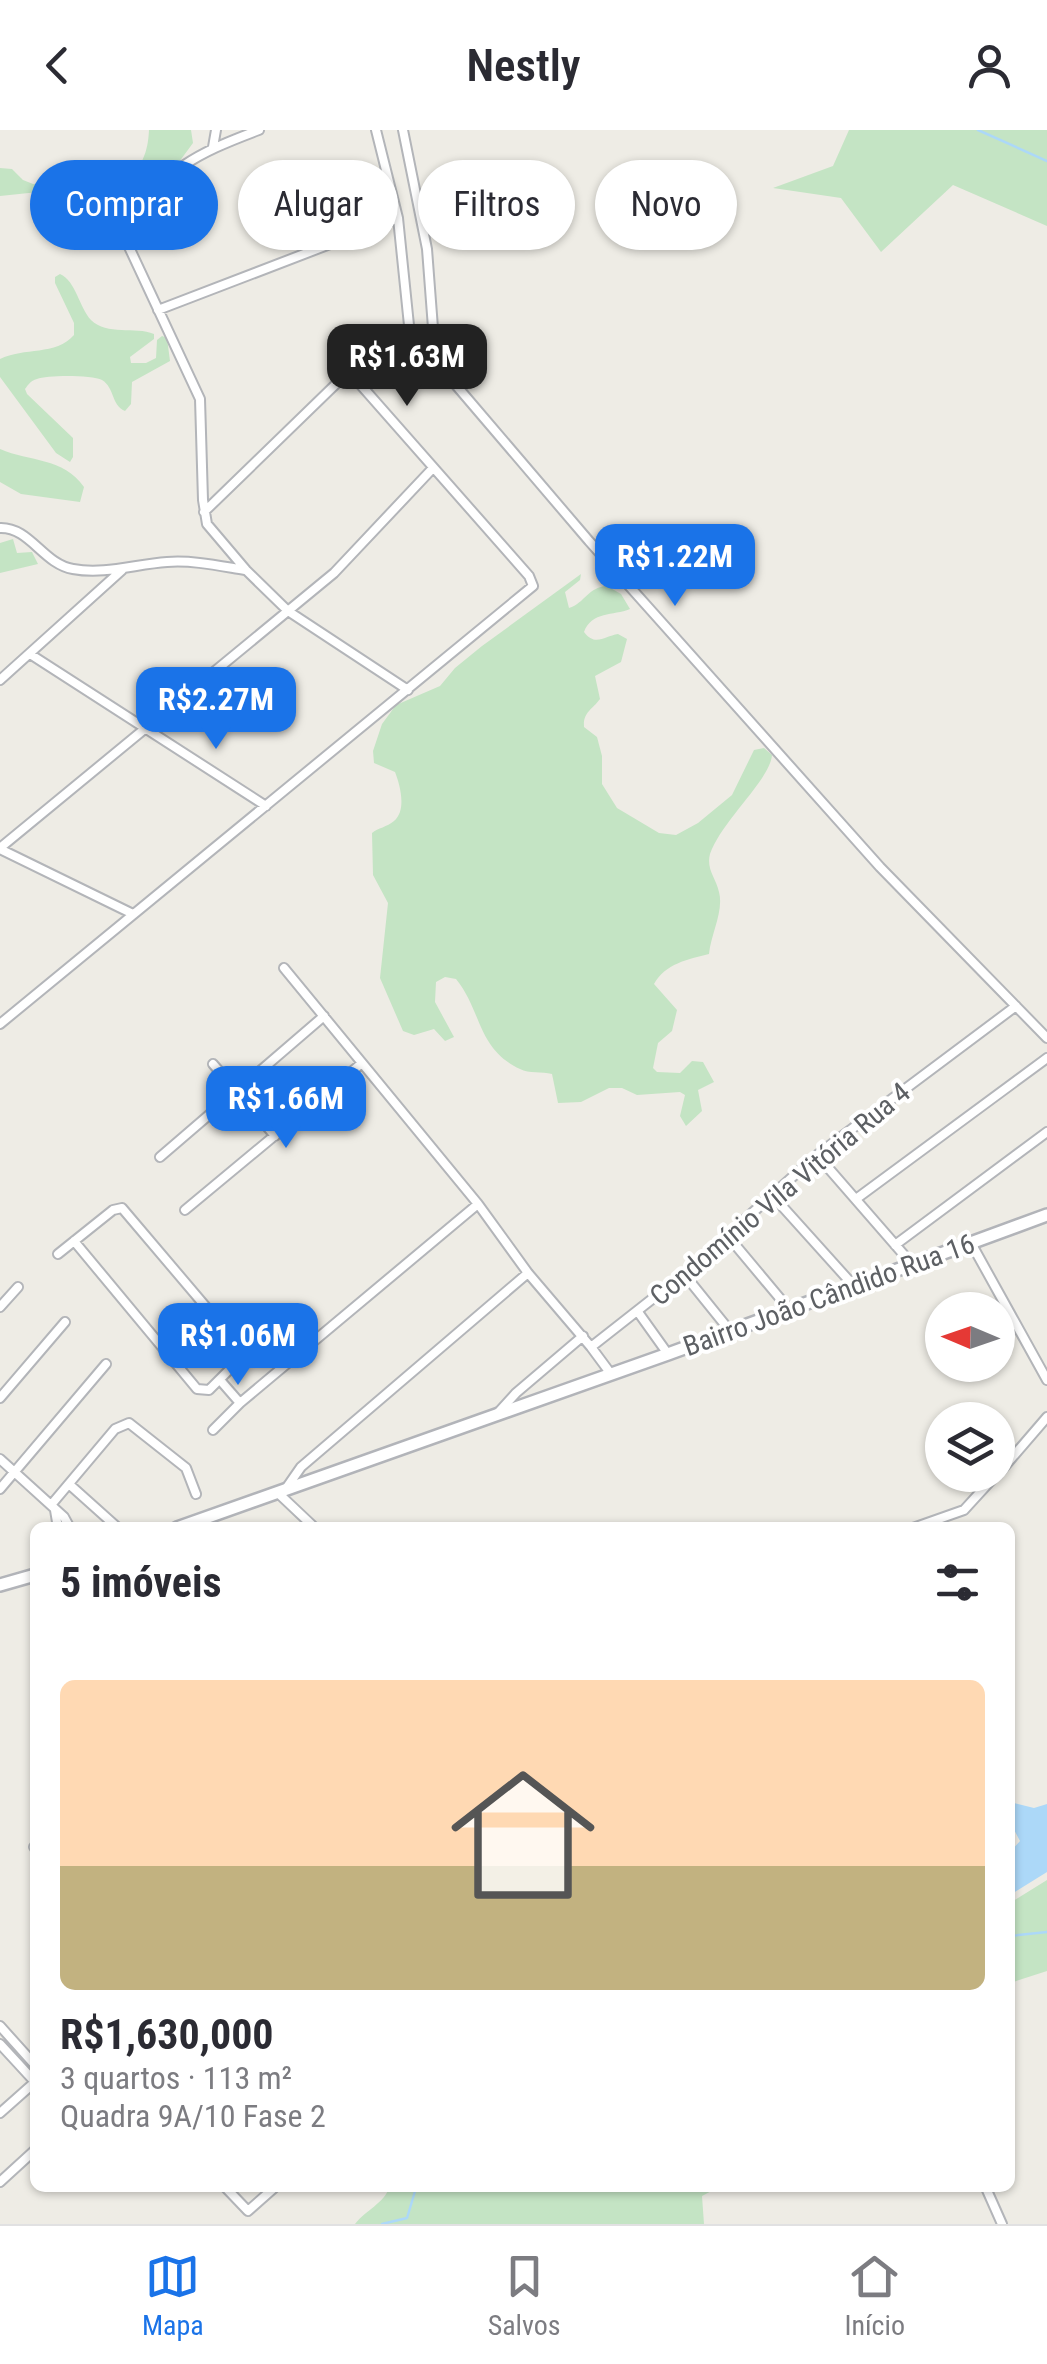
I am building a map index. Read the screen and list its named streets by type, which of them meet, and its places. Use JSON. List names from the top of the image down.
{
  "streets": {
    "street": ["Condomínio Vila Vitória Rua 4", "Bairro João Cândido Rua 16"]
  },
  "north": "left",
  "page": {
    "header": "Nestly",
    "chip": [
      "Comprar",
      "Alugar",
      "Filtros",
      "Novo"
    ],
    "price": [
      "R$1.63M",
      "R$1.22M",
      "R$2.27M",
      "R$1.66M",
      "R$1.06M"
    ],
    "heading": "5 imóveis",
    "list": [
      {
        "name": "R$1,630,000",
        "note": "3 quartos · 113 m² · Quadra 9A/10 Fase 2"
      }
    ],
    "tabs": ["Mapa", "Salvos", "Início"]
  }
}
